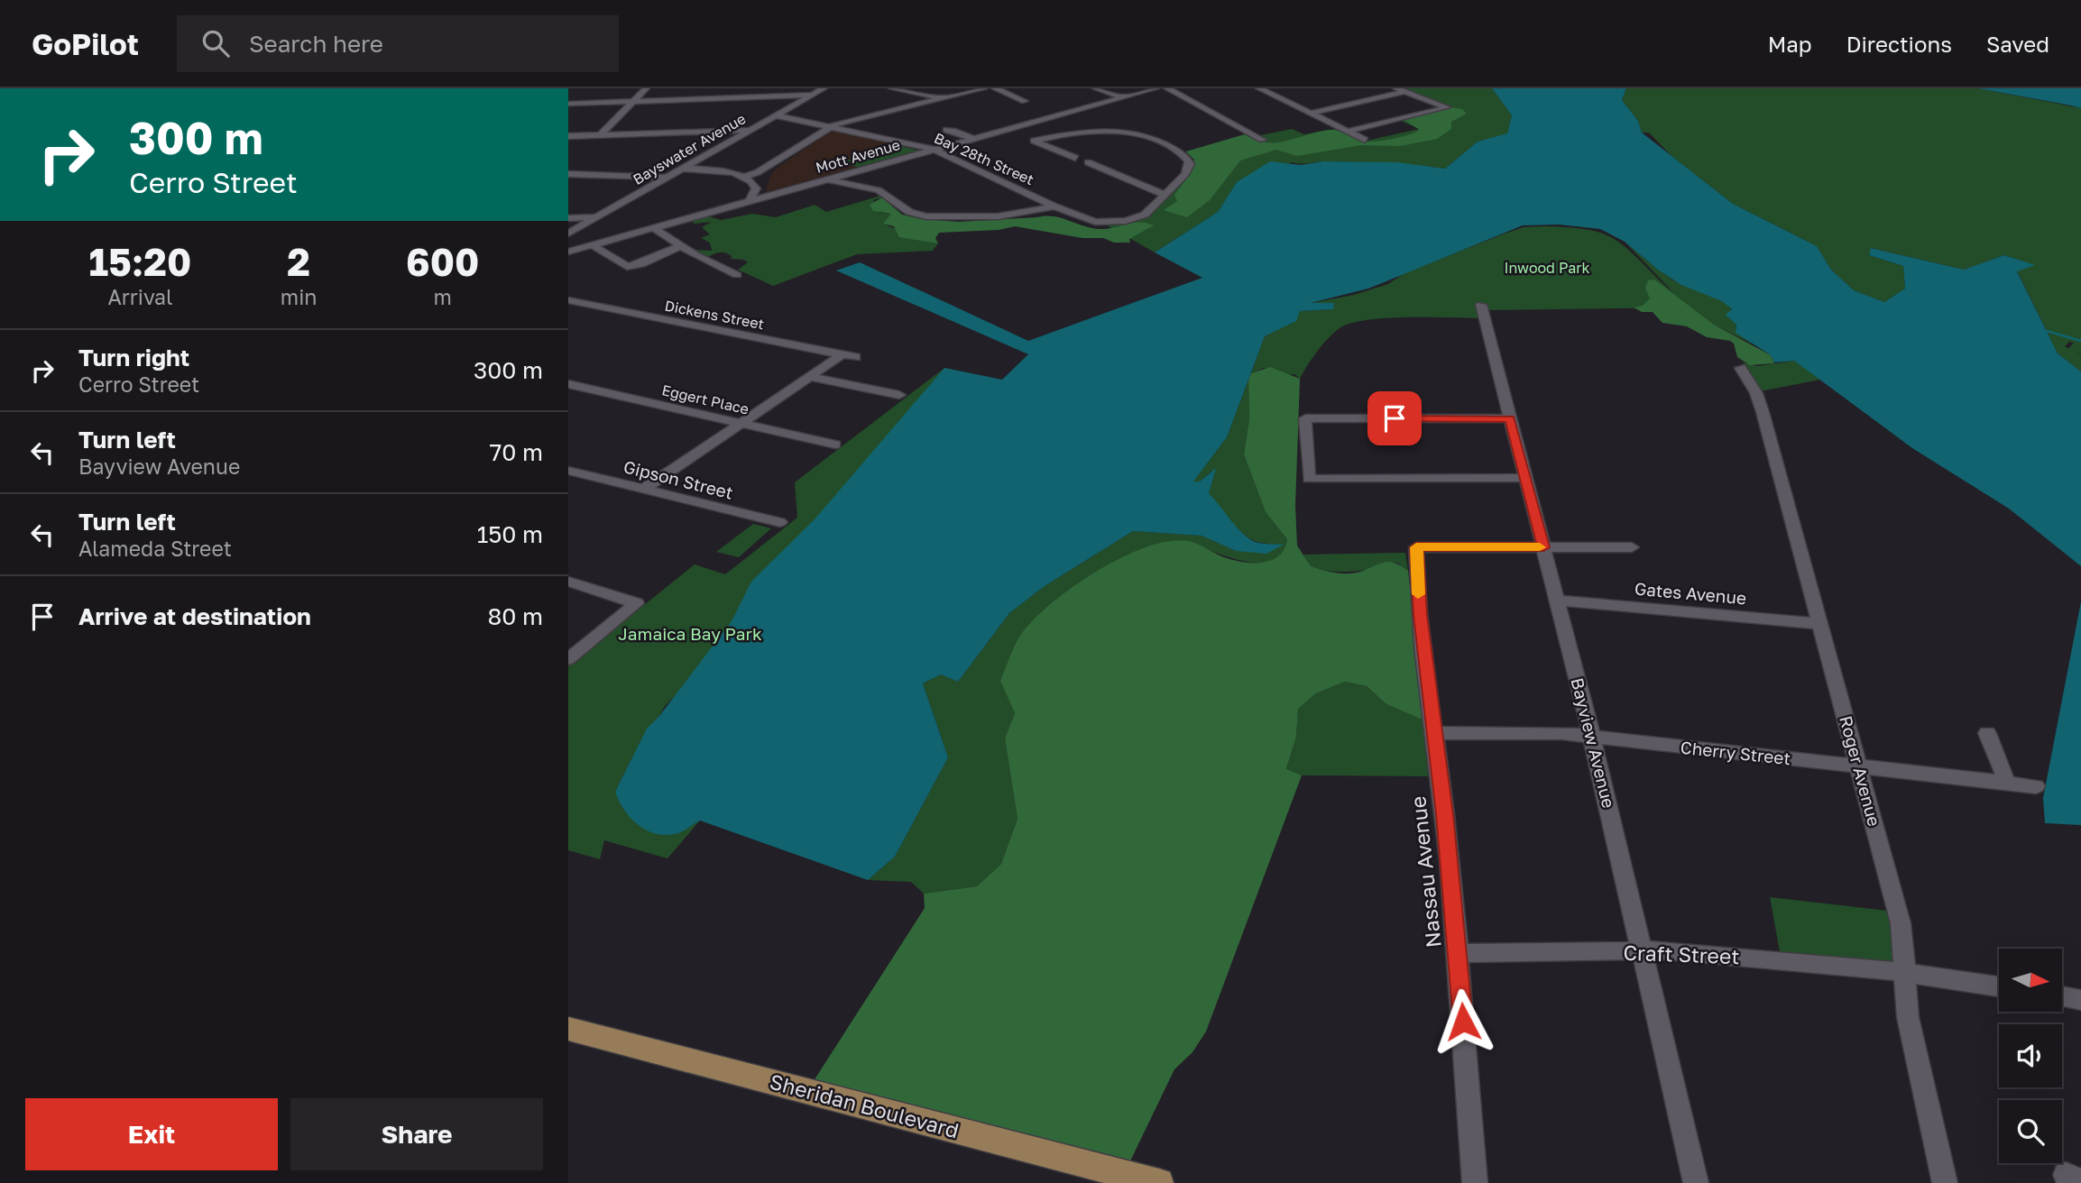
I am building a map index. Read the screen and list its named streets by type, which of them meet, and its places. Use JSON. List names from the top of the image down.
{
  "streets": {
    "main road": ["Sheridan Boulevard"],
    "street": [
      "Bayswater Avenue",
      "Mott Avenue",
      "Bay 28th Street",
      "Dickens Street",
      "Eggert Place",
      "Gipson Street",
      "Gates Avenue",
      "Bayview Avenue",
      "Cherry Street",
      "Roger Avenue",
      "Nassau Avenue",
      "Craft Street"
    ]
  },
  "crossings": [
    ["Bayswater Avenue", "Bay 28th Street"],
    ["Mott Avenue", "Bay 28th Street"],
    ["Gates Avenue", "Bayview Avenue"],
    ["Gates Avenue", "Roger Avenue"],
    ["Bayview Avenue", "Cherry Street"],
    ["Bayview Avenue", "Nassau Avenue"],
    ["Bayview Avenue", "Craft Street"],
    ["Cherry Street", "Roger Avenue"],
    ["Cherry Street", "Nassau Avenue"],
    ["Roger Avenue", "Craft Street"],
    ["Nassau Avenue", "Craft Street"]
  ],
  "parks": ["Inwood Park", "Jamaica Bay Park"],
  "north": "right",
  "page": {
    "header": "GoPilot",
    "search": "Search here",
    "nav": ["Map", "Directions", "Saved"],
    "turn": ["300 m", "Cerro Street"],
    "eta": [
      "15:20",
      "Arrival",
      "2",
      "min",
      "600",
      "m"
    ],
    "list": [
      {
        "name": "Turn right",
        "note": "Cerro Street",
        "value": "300 m"
      },
      {
        "name": "Turn left",
        "note": "Bayview Avenue",
        "value": "70 m"
      },
      {
        "name": "Turn left",
        "note": "Alameda Street",
        "value": "150 m"
      },
      {
        "name": "Arrive at destination",
        "value": "80 m"
      }
    ],
    "buttons": ["Exit", "Share"]
  }
}
